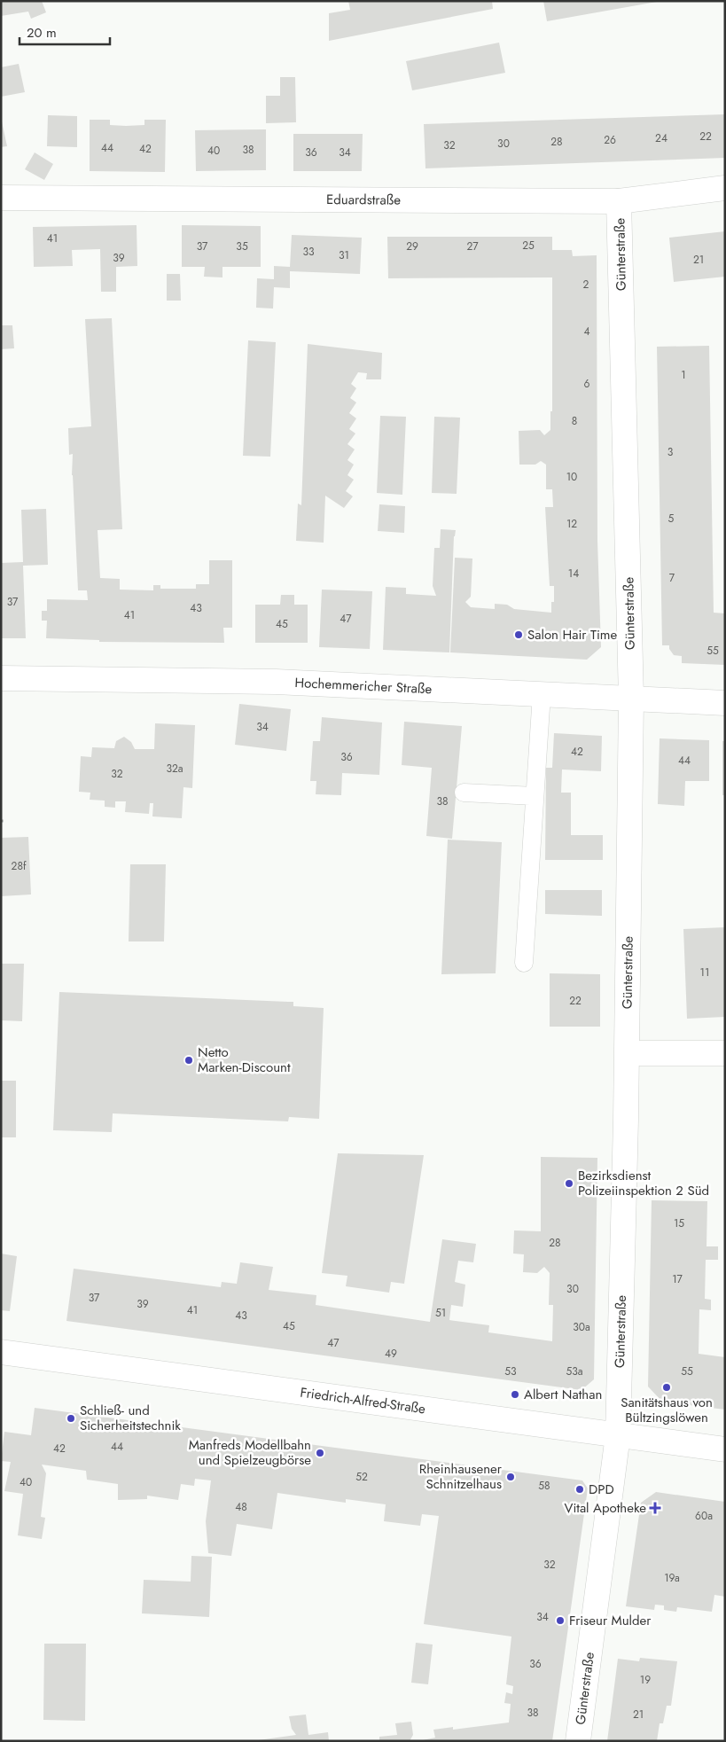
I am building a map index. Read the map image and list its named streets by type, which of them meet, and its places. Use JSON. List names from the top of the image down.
{
  "streets": {
    "street": [
      "Eduardstraße",
      "Günterstraße",
      "Hochemmericher Straße",
      "Friedrich-Alfred-Straße"
    ]
  },
  "crossings": [
    ["Eduardstraße", "Günterstraße"],
    ["Günterstraße", "Hochemmericher Straße"],
    ["Günterstraße", "Friedrich-Alfred-Straße"]
  ],
  "places": {
    "other": [
      "Salon Hair Time",
      "Netto Marken-Discount",
      "Bezirksdienst Polizeiinspektion 2 Süd",
      "Sanitätshaus von Bültzingslöwen",
      "Albert Nathan",
      "Schließ- und Sicherheitstechnik",
      "Manfreds Modellbahn und Spielzeugbörse",
      "Rheinhausener Schnitzelhaus",
      "DPD",
      "Friseur Mulder"
    ],
    "health": ["Vital Apotheke"]
  },
  "house_numbers": [
    "22",
    "24",
    "26",
    "28",
    "30",
    "32",
    "44",
    "42",
    "38",
    "40",
    "36",
    "34",
    "41",
    "25",
    "37",
    "35",
    "29",
    "27",
    "33",
    "31",
    "39",
    "21",
    "2",
    "4",
    "1",
    "6",
    "8",
    "3",
    "10",
    "5",
    "12",
    "14",
    "7",
    "37",
    "43",
    "41",
    "47",
    "45",
    "55",
    "34",
    "42",
    "36",
    "44",
    "32a",
    "32",
    "38",
    "28f",
    "11",
    "22",
    "15",
    "28",
    "17",
    "30",
    "37",
    "39",
    "41",
    "51",
    "43",
    "45",
    "30a",
    "47",
    "49",
    "53",
    "53a",
    "55",
    "44",
    "42",
    "52",
    "40",
    "58",
    "48",
    "60a",
    "32",
    "19a",
    "34",
    "36",
    "19",
    "38",
    "21"
  ],
  "scale_bar": "20 m"
}
